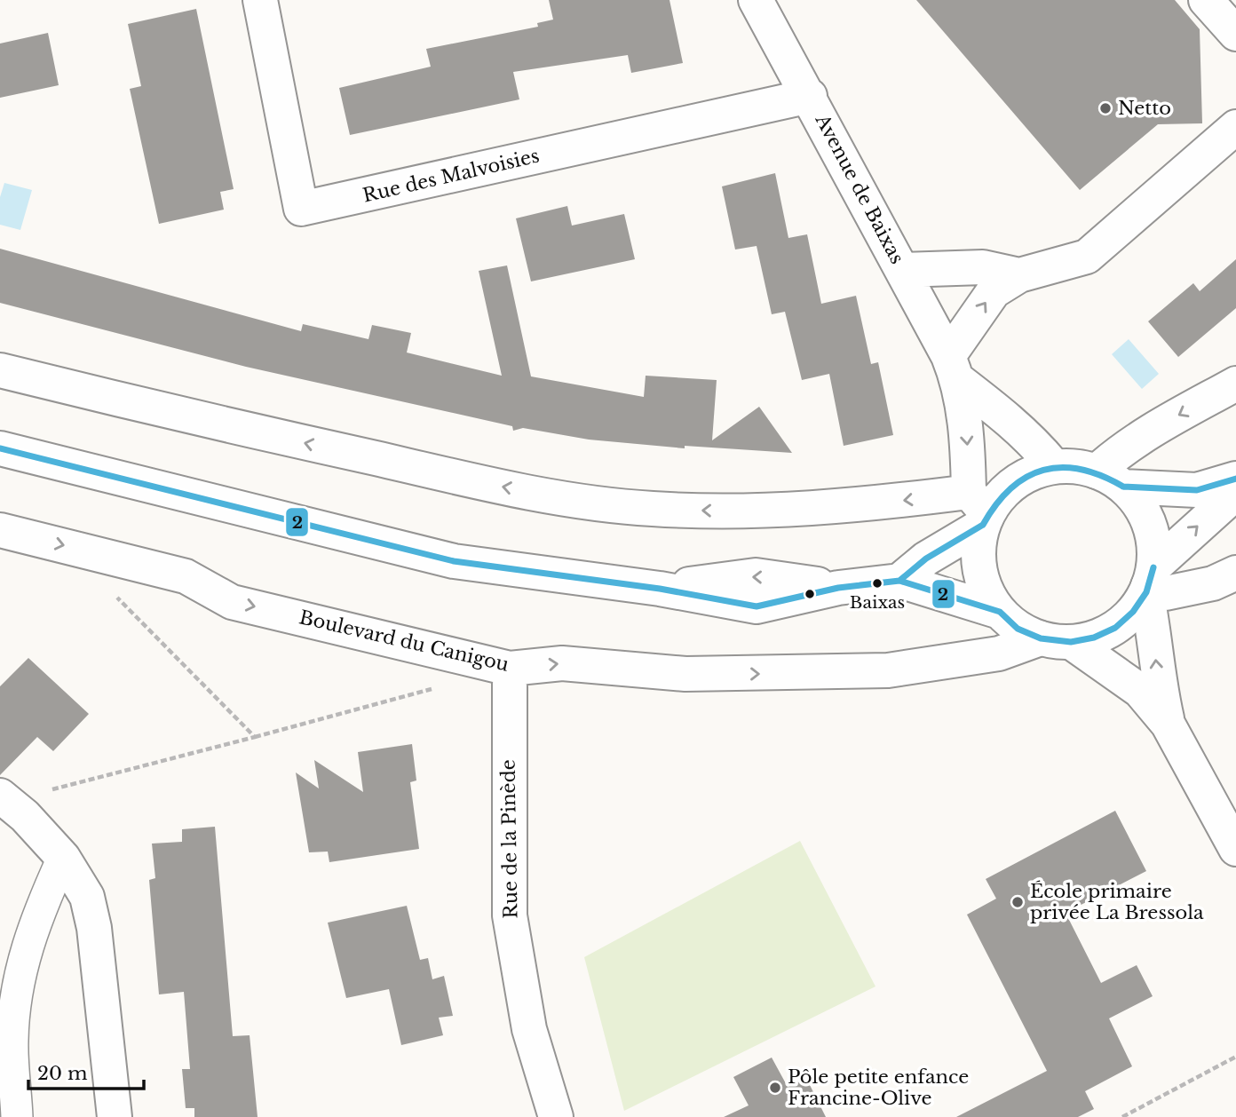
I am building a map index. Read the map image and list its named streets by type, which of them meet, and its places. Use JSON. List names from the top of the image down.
{
  "streets": {
    "street": [
      "Rue des Malvoisies",
      "Avenue de Baixas",
      "Boulevard du Canigou",
      "Rue de la Pinède"
    ]
  },
  "crossings": [
    ["Rue des Malvoisies", "Avenue de Baixas"],
    ["Avenue de Baixas", "Boulevard du Canigou"],
    ["Boulevard du Canigou", "Rue de la Pinède"]
  ],
  "places": [
    "Netto",
    "Baixas",
    "École primaire privée La Bressola",
    "Pôle petite enfance Francine-Olive"
  ],
  "lines": ["transit line 2"],
  "scale_bar": "20 m"
}
